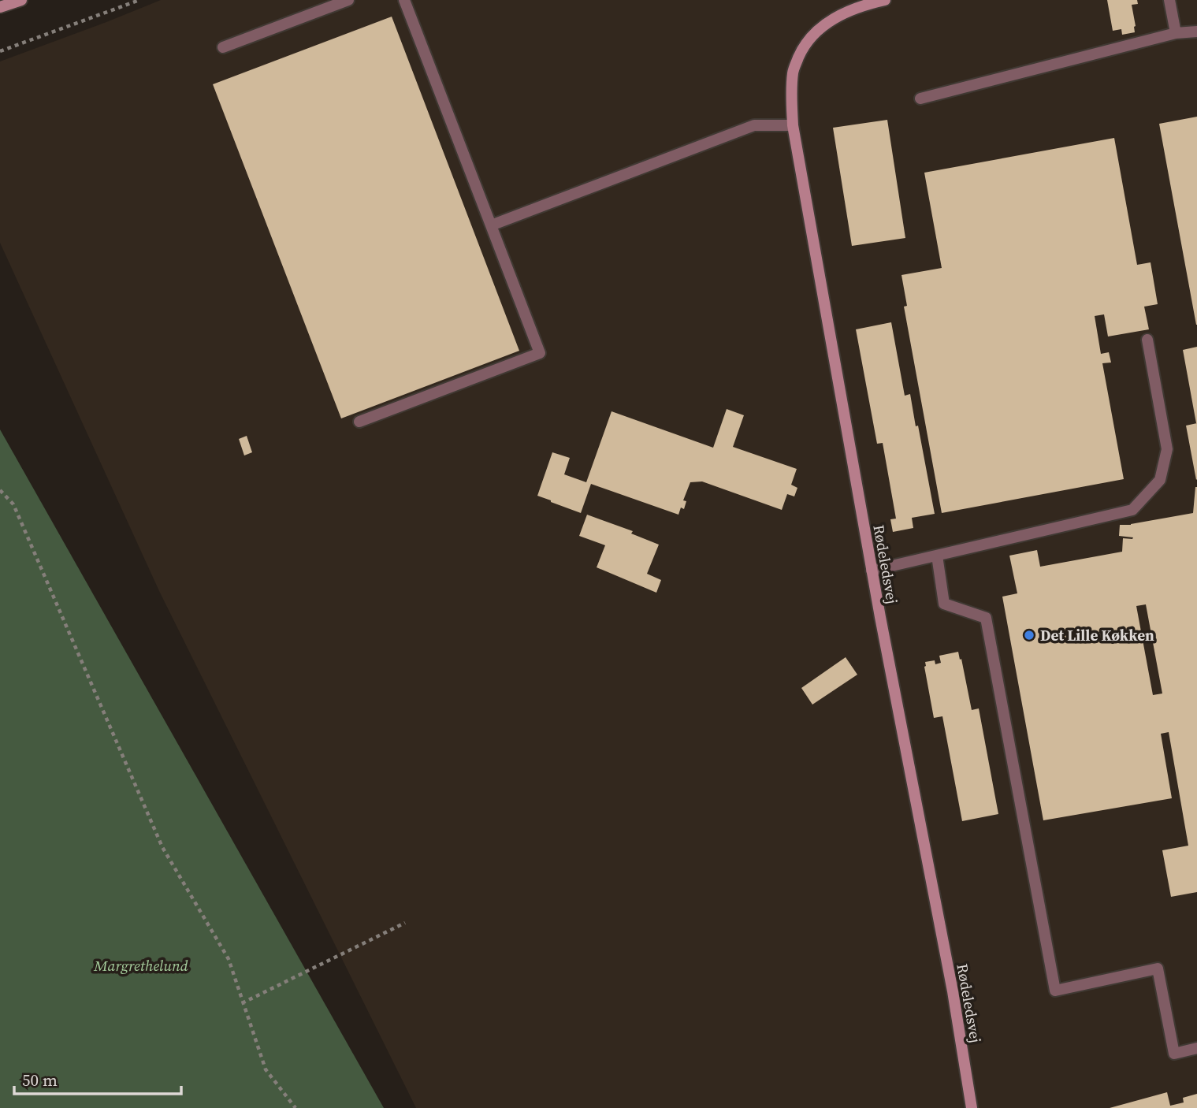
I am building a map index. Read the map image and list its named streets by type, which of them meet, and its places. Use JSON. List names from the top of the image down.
{
  "streets": {
    "street": ["Rødeledsvej"]
  },
  "parks": ["Margrethelund"],
  "places": ["Det Lille Køkken"],
  "scale_bar": "50 m"
}
